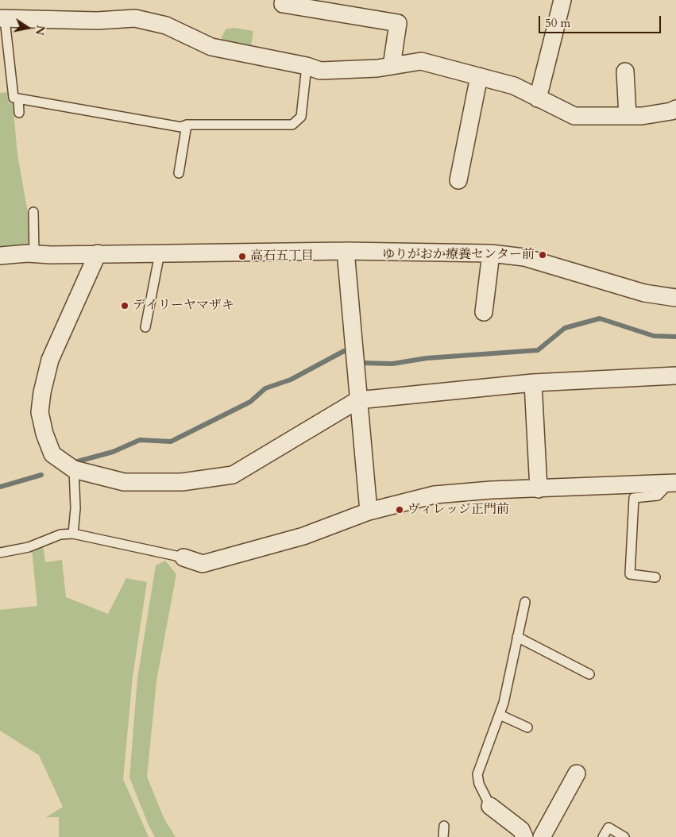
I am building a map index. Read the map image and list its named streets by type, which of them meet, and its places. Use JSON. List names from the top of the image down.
{
  "places": [
    "ゆりがおか療養センター前",
    "高石五丁目",
    "デイリーヤマザキ",
    "ヴィレッジ正門前"
  ],
  "scale_bar": "50 m",
  "north": "right"
}
